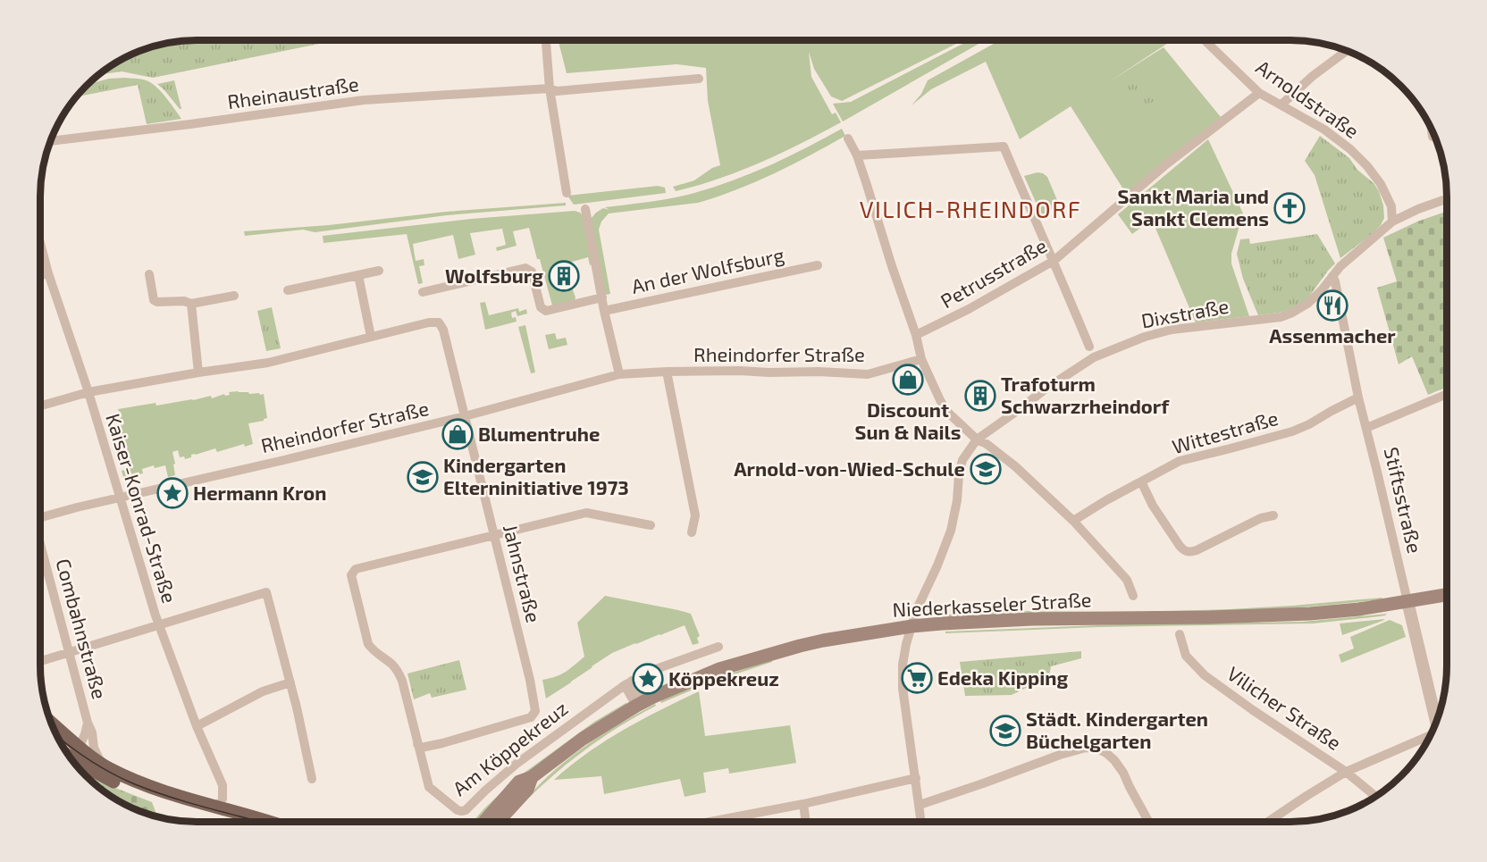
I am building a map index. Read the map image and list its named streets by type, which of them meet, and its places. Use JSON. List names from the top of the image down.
{
  "streets": {
    "main road": ["Niederkasseler Straße"],
    "street": [
      "Rheinaustraße",
      "Arnoldstraße",
      "An der Wolfsburg",
      "Petrusstraße",
      "Dixstraße",
      "Rheindorfer Straße",
      "Wittestraße",
      "Stiftsstraße",
      "Kaiser-Konrad-Straße",
      "Jahnstraße",
      "Combahnstraße",
      "Vilicher Straße",
      "Am Köppekreuz"
    ]
  },
  "crossings": [
    ["Arnoldstraße", "Petrusstraße"],
    ["Arnoldstraße", "Dixstraße"],
    ["Dixstraße", "Stiftsstraße"],
    ["Rheindorfer Straße", "Kaiser-Konrad-Straße"],
    ["Rheindorfer Straße", "Jahnstraße"],
    ["Wittestraße", "Stiftsstraße"],
    ["Stiftsstraße", "Niederkasseler Straße"],
    ["Jahnstraße", "Am Köppekreuz"]
  ],
  "districts": ["VILICH-RHEINDORF"],
  "places": {
    "church": ["Sankt Maria und Sankt Clemens"],
    "building": ["Wolfsburg", "Trafoturm Schwarzrheindorf"],
    "restaurant": ["Assenmacher"],
    "shop": ["Discount Sun & Nails", "Blumentruhe"],
    "school or university": ["Arnold-von-Wied-Schule", "Kindergarten Elterninitiative 1973", "Städt. Kindergarten Büchelgarten"],
    "place": ["Hermann Kron", "Köppekreuz"],
    "supermarket": ["Edeka Kipping"]
  }
}
